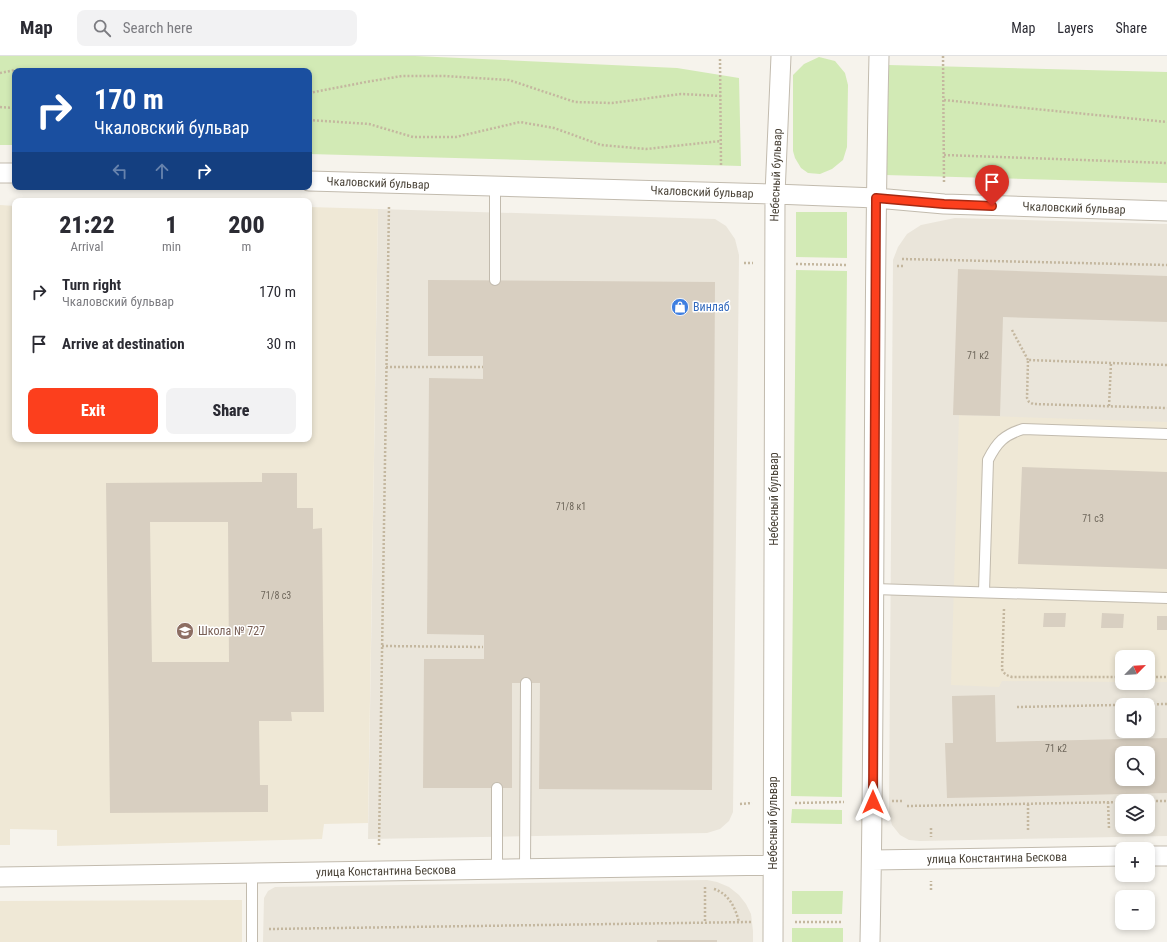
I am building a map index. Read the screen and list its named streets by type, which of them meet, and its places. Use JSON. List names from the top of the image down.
{
  "streets": {
    "street": ["Небесный бульвар", "Чкаловский бульвар", "улица Константина Бескова"]
  },
  "crossings": [
    ["Небесный бульвар", "Чкаловский бульвар"],
    ["Небесный бульвар", "улица Константина Бескова"]
  ],
  "places": {
    "shop": ["Винлаб"],
    "school or university": ["Школа № 727"]
  },
  "house_numbers": [
    "71 к2",
    "71/8 к1",
    "71 с3",
    "71/8 с3",
    "71 к2"
  ],
  "north": "top right",
  "page": {
    "header": "Map",
    "search": "Search here",
    "nav": ["Map", "Layers", "Share"],
    "turn": ["170 m", "Чкаловский бульвар"],
    "eta": [
      "21:22",
      "Arrival",
      "1",
      "min",
      "200",
      "m"
    ],
    "list": [
      {
        "name": "Turn right",
        "note": "Чкаловский бульвар",
        "value": "170 m"
      },
      {
        "name": "Arrive at destination",
        "value": "30 m"
      }
    ],
    "buttons": ["Exit", "Share"],
    "map_buttons": ["+", "−"]
  }
}
